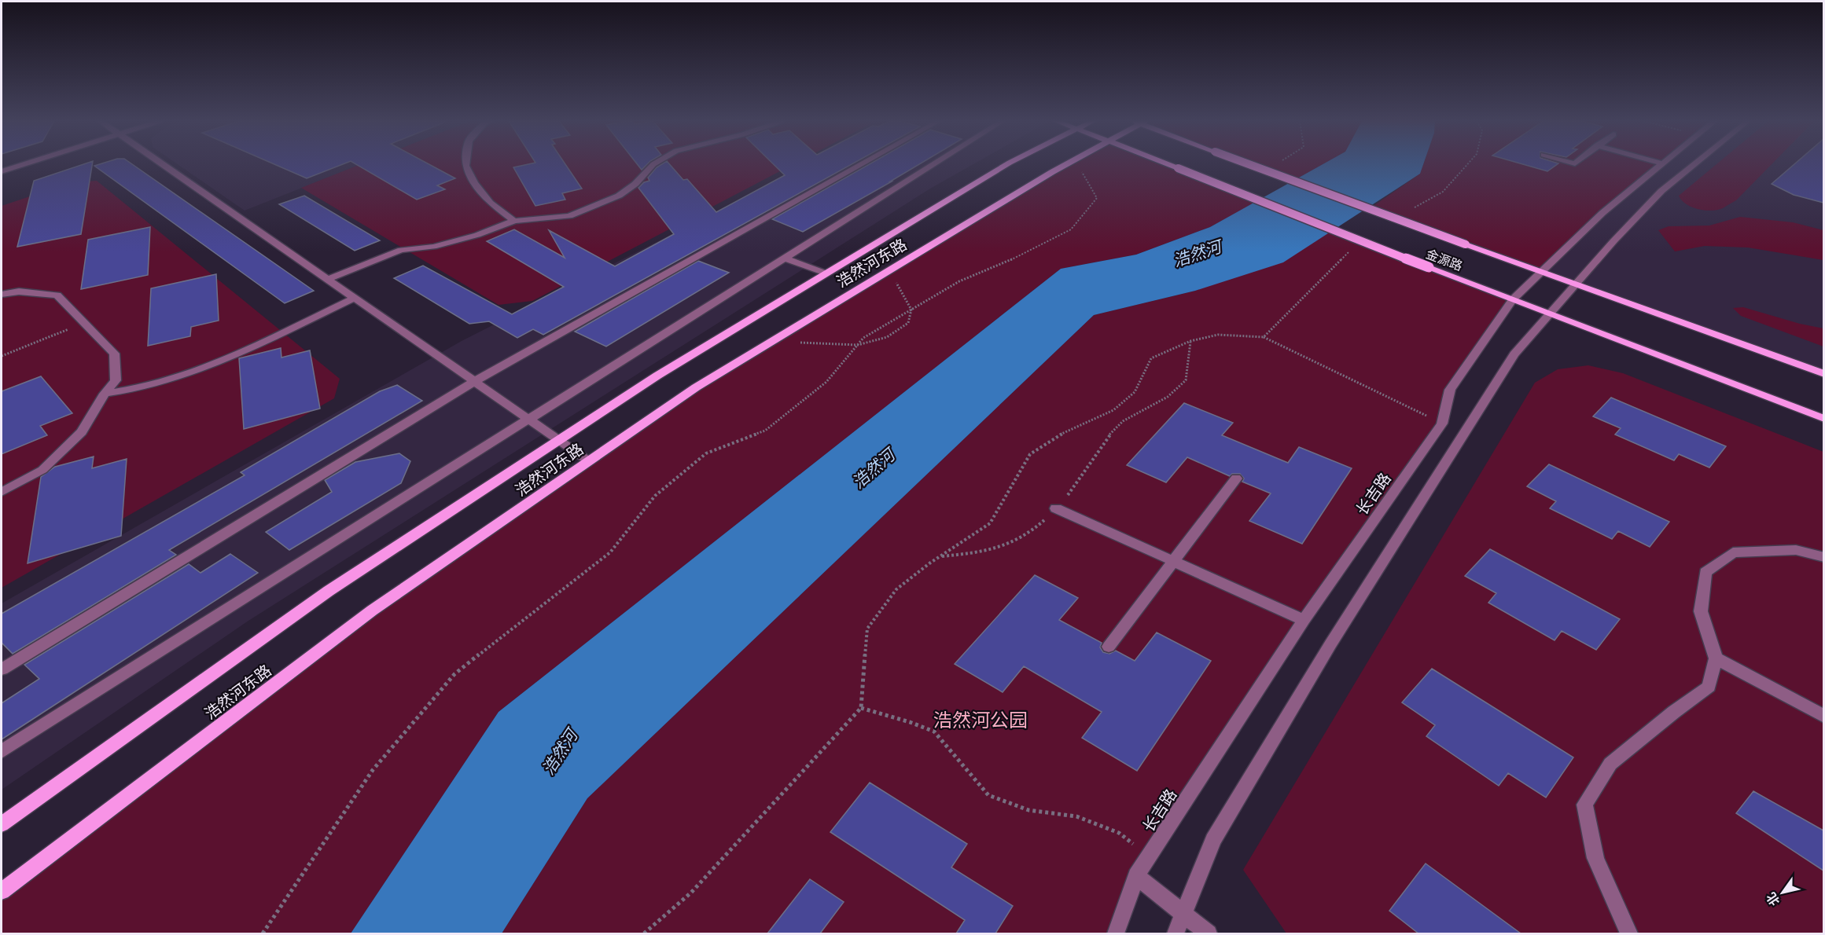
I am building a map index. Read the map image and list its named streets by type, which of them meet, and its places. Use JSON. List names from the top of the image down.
{
  "streets": {
    "main road": ["金源路", "浩然河东路"],
    "street": ["长吉路"]
  },
  "crossings": [
    ["金源路", "长吉路"]
  ],
  "water": ["浩然河"],
  "parks": ["浩然河公园"],
  "north": "bottom left"
}
